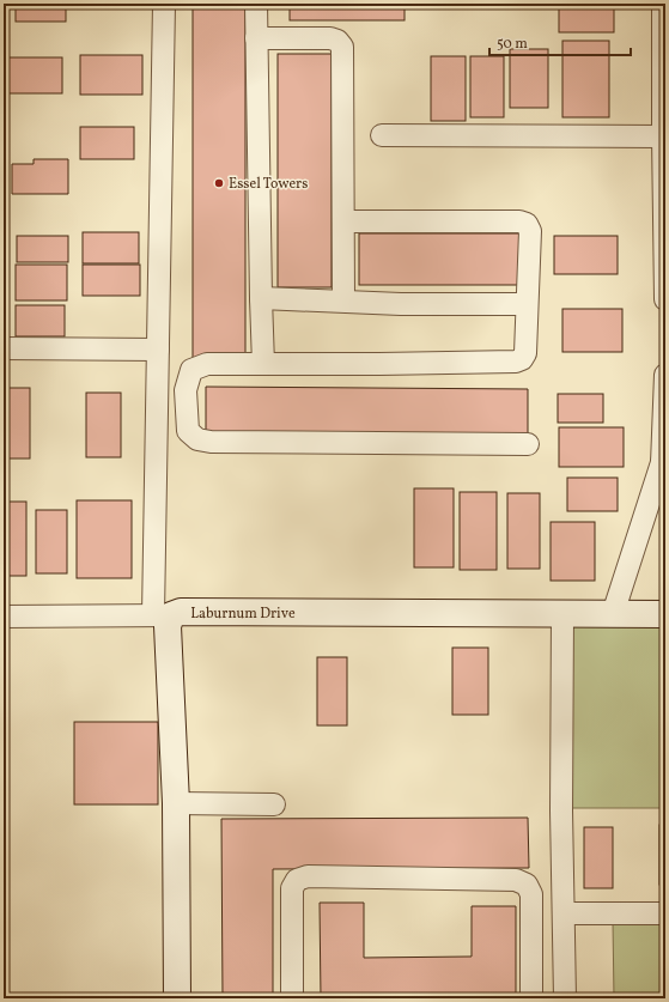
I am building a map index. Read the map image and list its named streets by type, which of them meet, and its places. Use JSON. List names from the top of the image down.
{
  "streets": {
    "street": ["Laburnum Drive"]
  },
  "places": ["Essel Towers"],
  "scale_bar": "50 m"
}
